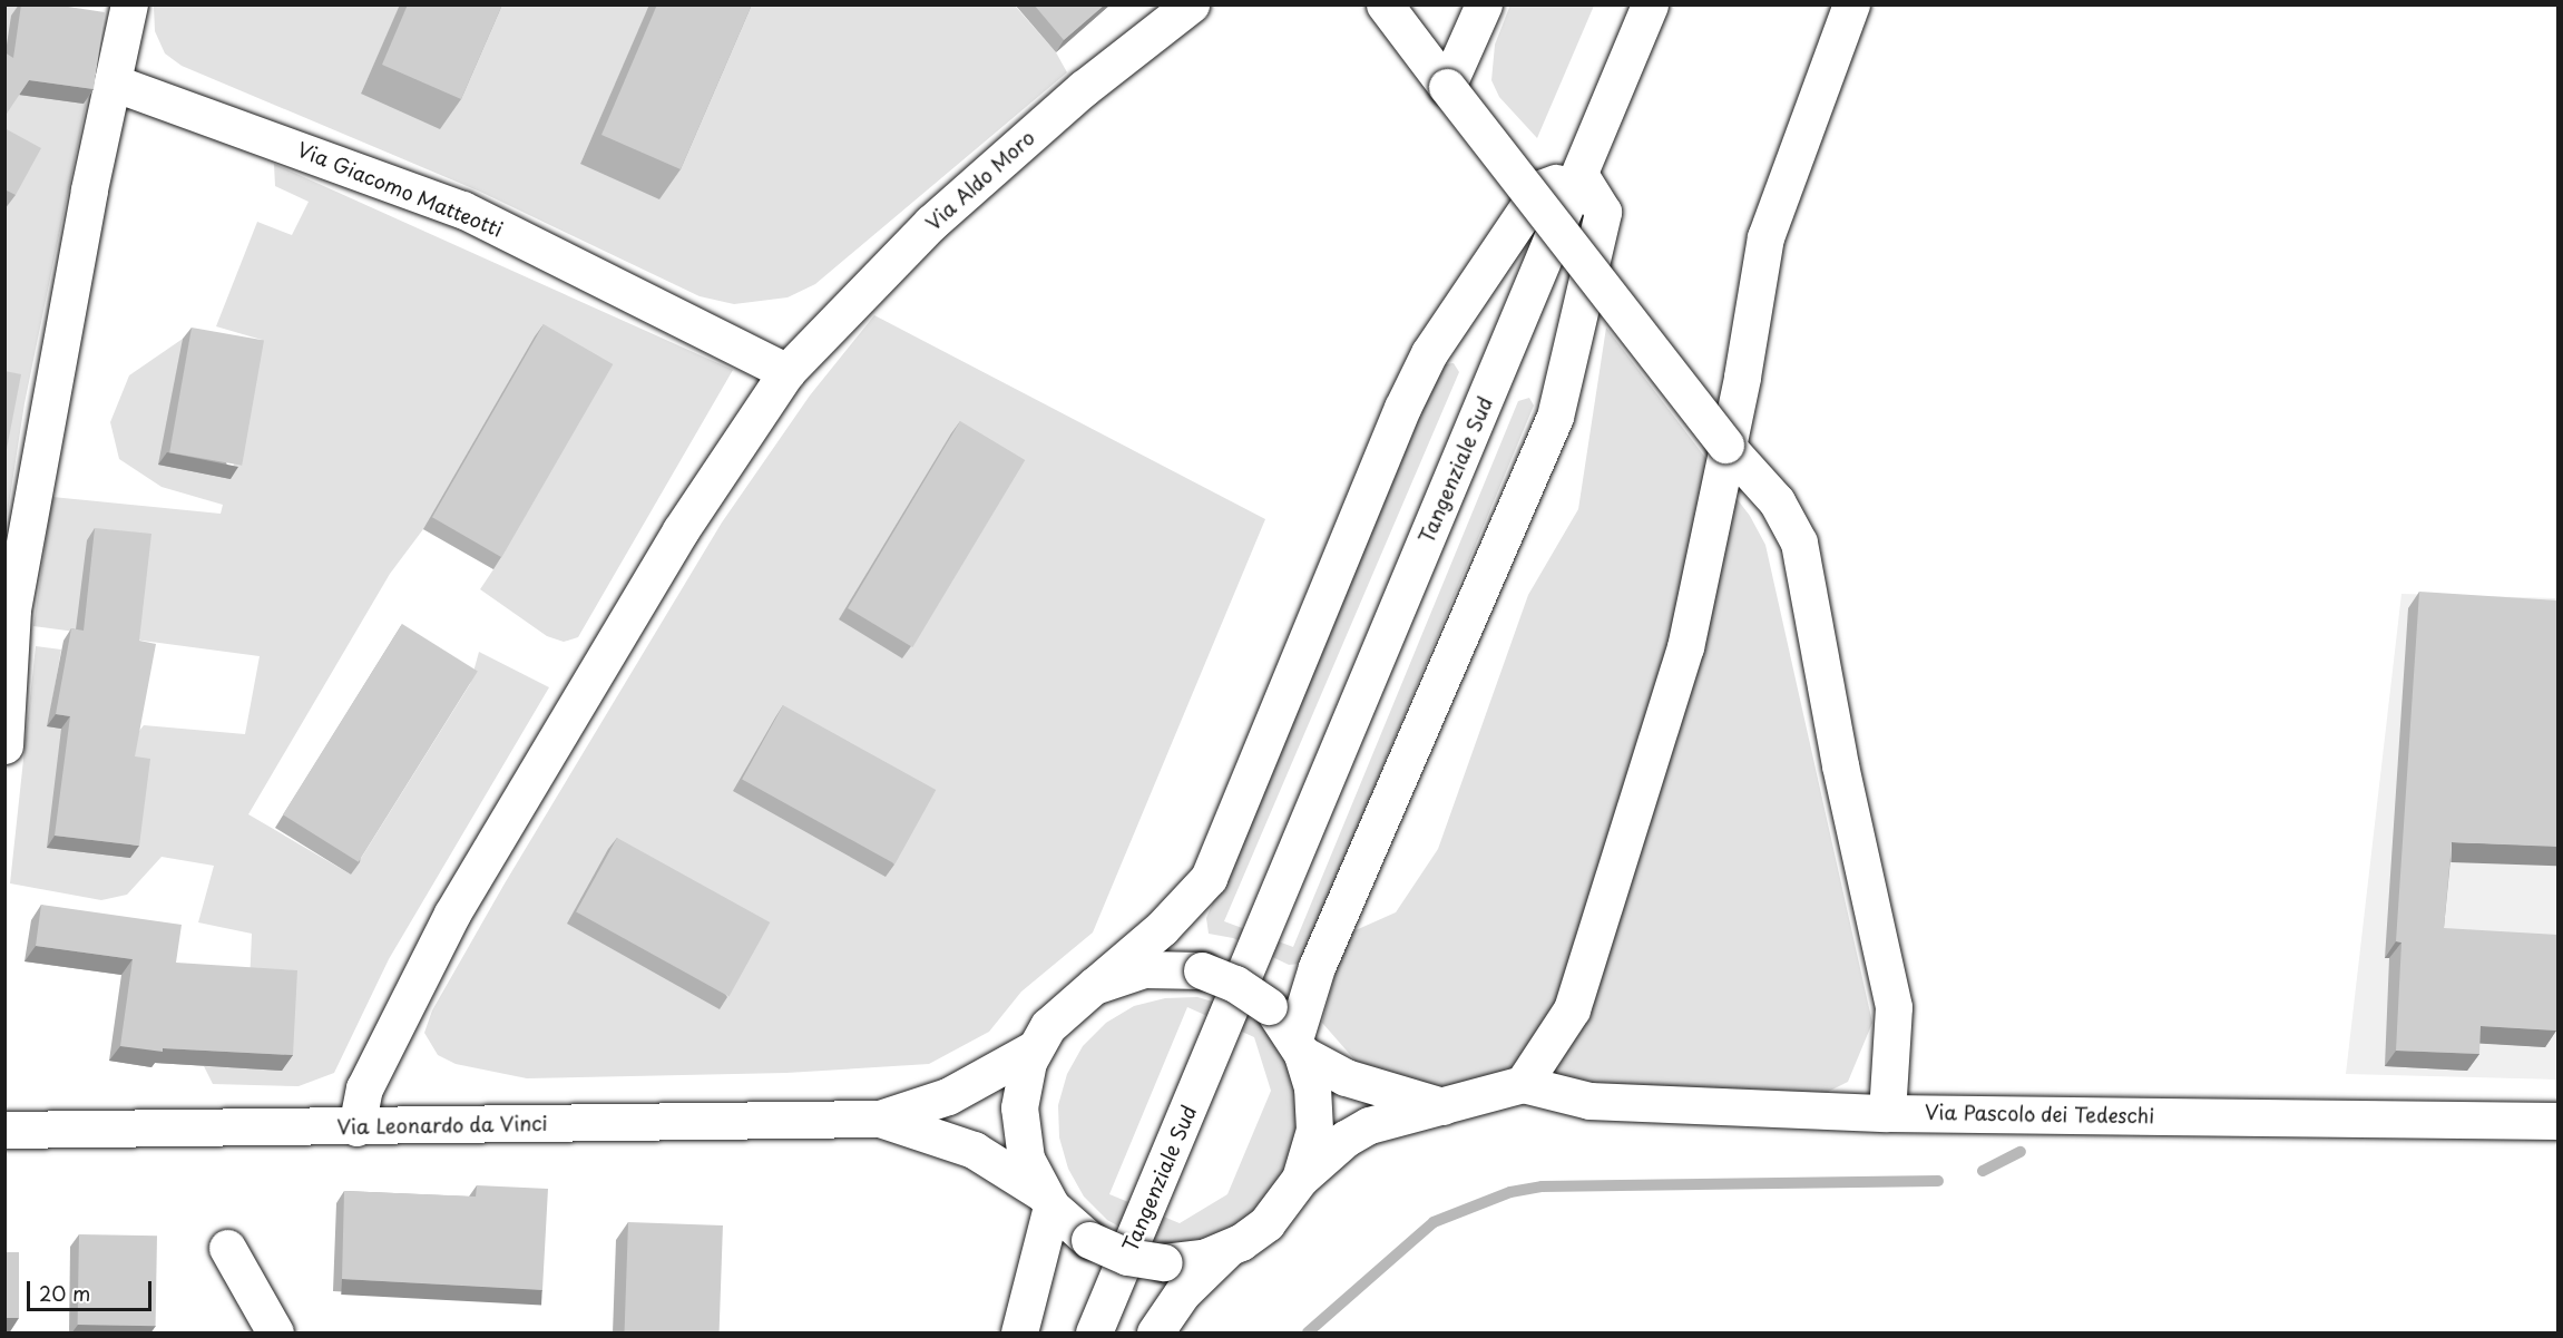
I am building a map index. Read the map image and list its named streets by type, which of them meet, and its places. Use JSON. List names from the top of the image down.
{
  "streets": {
    "main road": [
      "Via Aldo Moro",
      "Via Giacomo Matteotti",
      "Tangenziale Sud",
      "Via Pascolo dei Tedeschi",
      "Via Leonardo da Vinci"
    ]
  },
  "crossings": [
    ["Via Aldo Moro", "Via Giacomo Matteotti"],
    ["Via Aldo Moro", "Via Leonardo da Vinci"]
  ],
  "scale_bar": "20 m"
}
